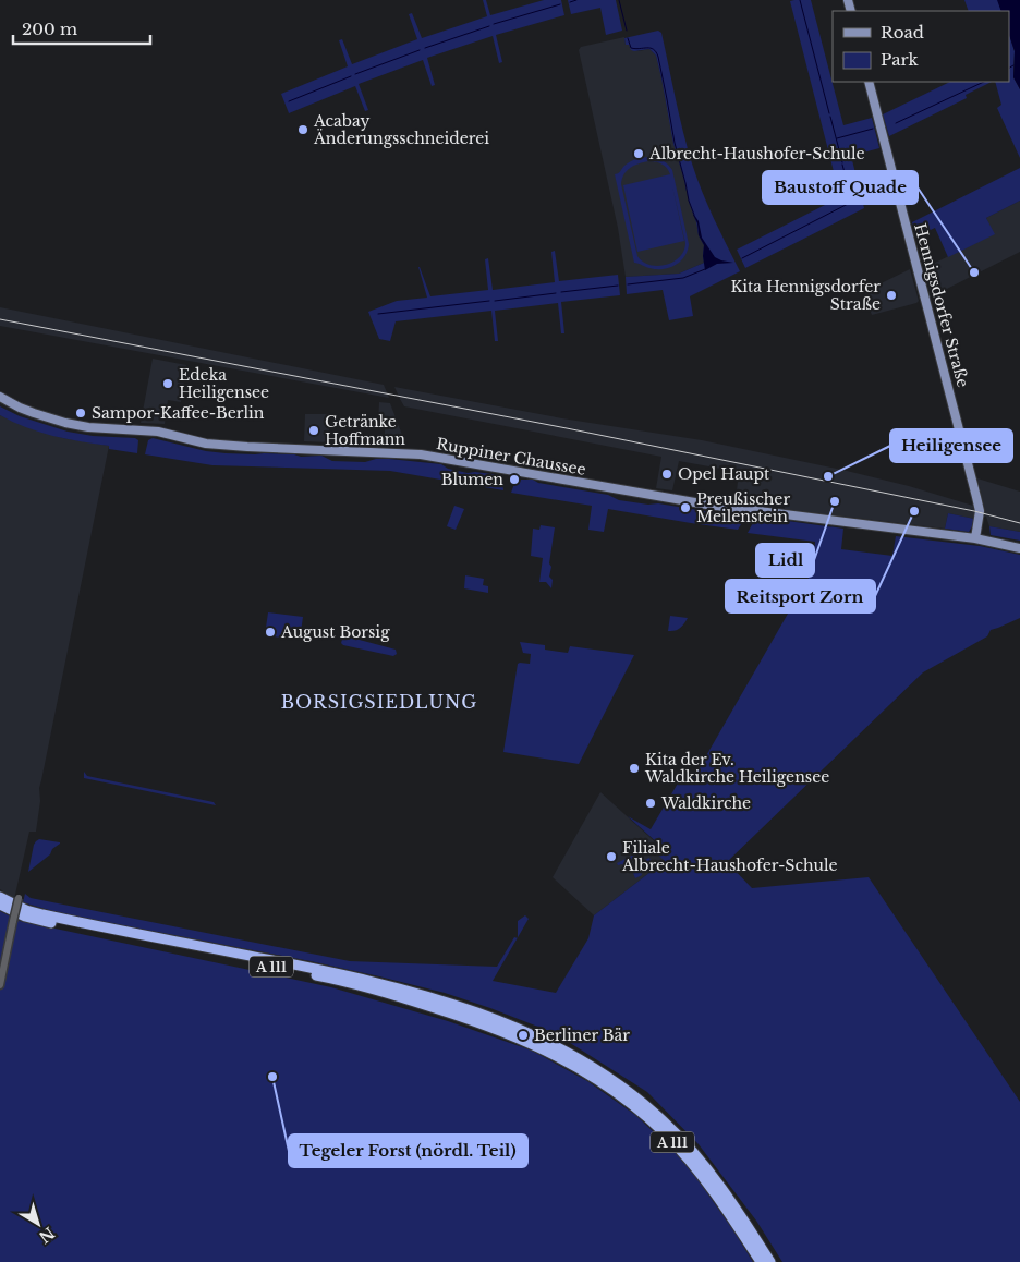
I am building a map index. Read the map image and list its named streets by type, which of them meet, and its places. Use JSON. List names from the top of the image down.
{
  "streets": {
    "highway": ["A 111"],
    "main road": ["Hennigsdorfer Straße", "Ruppiner Chaussee"]
  },
  "crossings": [
    ["Hennigsdorfer Straße", "Ruppiner Chaussee"]
  ],
  "districts": ["BORSIGSIEDLUNG"],
  "places": [
    "Acabay Änderungsschneiderei",
    "Albrecht-Haushofer-Schule",
    "Baustoff Quade",
    "Kita Hennigsdorfer Straße",
    "Edeka Heiligensee",
    "Sampor-Kaffee-Berlin",
    "Getränke Hoffmann",
    "Opel Haupt",
    "Heiligensee",
    "Blumen",
    "Lidl",
    "Preußischer Meilenstein",
    "Reitsport Zorn",
    "August Borsig",
    "Kita der Ev. Waldkirche Heiligensee",
    "Waldkirche",
    "Filiale Albrecht-Haushofer-Schule",
    "Berliner Bär",
    "Tegeler Forst (nördl. Teil)"
  ],
  "legend": ["Road", "Park"],
  "scale_bar": "200 m",
  "north": "bottom right"
}
